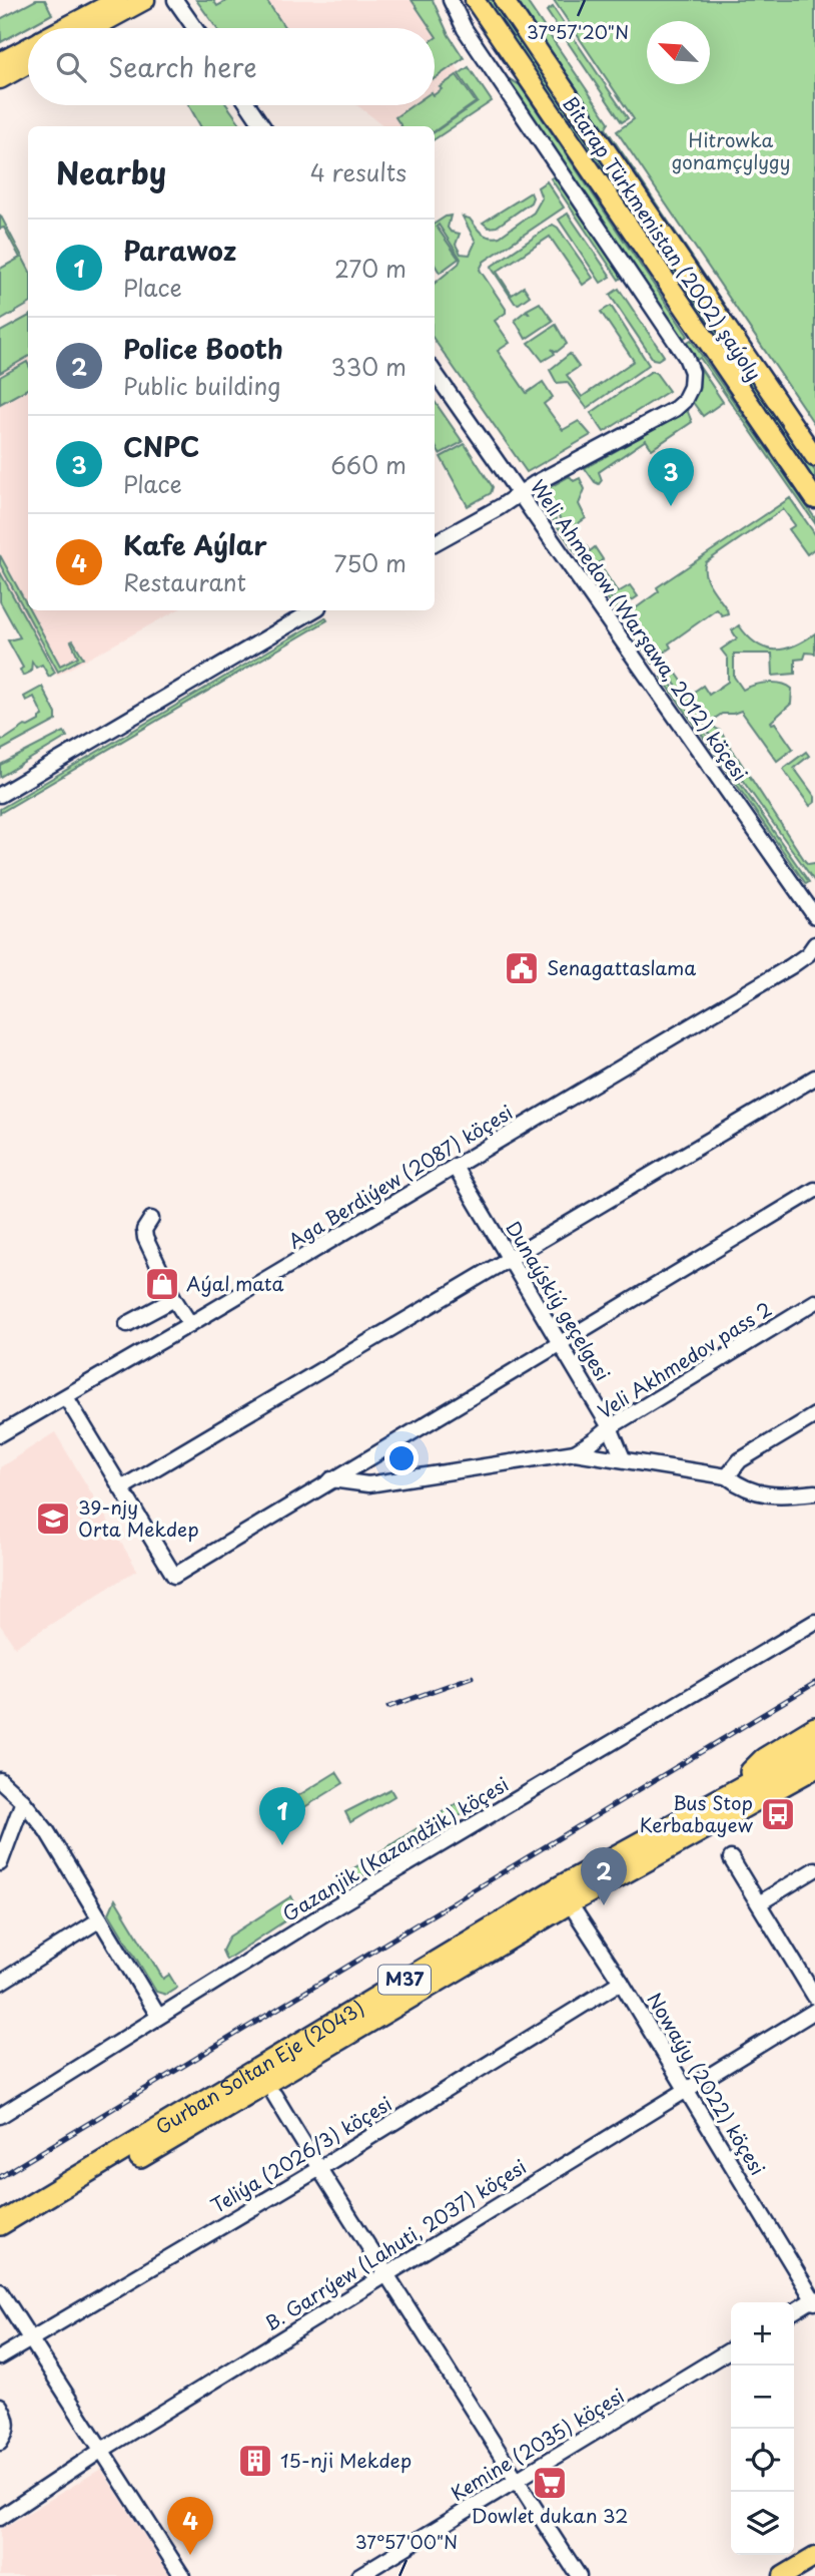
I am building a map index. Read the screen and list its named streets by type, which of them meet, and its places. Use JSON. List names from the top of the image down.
{
  "streets": {
    "highway": ["M37", "Gurban Soltan Eje (2043)"],
    "main road": ["Bitarap Türkmenistan (2002) şaýoly"],
    "street": [
      "Weli Ahmedow (Warşawa, 2012) köçesi",
      "Aga Berdiýew (2087) köçesi",
      "Dunaýskiý geçelgesi",
      "Veli Akhmedov pass 2",
      "Gazanjik (Kazandžik) köçesi",
      "Nowaýy (2022) köçesi",
      "Teliýa (2026/3) köçesi",
      "B. Garrýew (Lahuti, 2037) köçesi",
      "Kemine (2035) köçesi"
    ]
  },
  "crossings": [
    ["Aga Berdiýew (2087) köçesi", "Dunaýskiý geçelgesi"],
    ["Dunaýskiý geçelgesi", "Veli Akhmedov pass 2"],
    ["Gurban Soltan Eje (2043)", "Nowaýy (2022) köçesi"],
    ["Nowaýy (2022) köçesi", "Teliýa (2026/3) köçesi"],
    ["Nowaýy (2022) köçesi", "B. Garrýew (Lahuti, 2037) köçesi"]
  ],
  "parks": ["Hitrowka gonamçylygy"],
  "places": {
    "public building": ["Senagattaslama"],
    "shop": ["Aýal mata"],
    "school or university": ["39-njy Orta Mekdep"],
    "bus stop": ["Bus Stop Kerbabayew"],
    "building": ["15-nji Mekdep"],
    "supermarket": ["Dowlet dukan 32"]
  },
  "north": "top left",
  "page": {
    "search": "Search here",
    "heading": ["Nearby", "4 results"],
    "list": [
      {
        "mark": "1",
        "name": "Parawoz",
        "note": "Place",
        "value": "270 m"
      },
      {
        "mark": "2",
        "name": "Police Booth",
        "note": "Public building",
        "value": "330 m"
      },
      {
        "mark": "3",
        "name": "CNPC",
        "note": "Place",
        "value": "660 m"
      },
      {
        "mark": "4",
        "name": "Kafe Aýlar",
        "note": "Restaurant",
        "value": "750 m"
      }
    ],
    "pins": [
      "3",
      "1",
      "2",
      "4"
    ],
    "map_buttons": ["+", "−"]
  },
  "coordinates": ["37°57'20\"N", "37°57'00\"N"]
}
